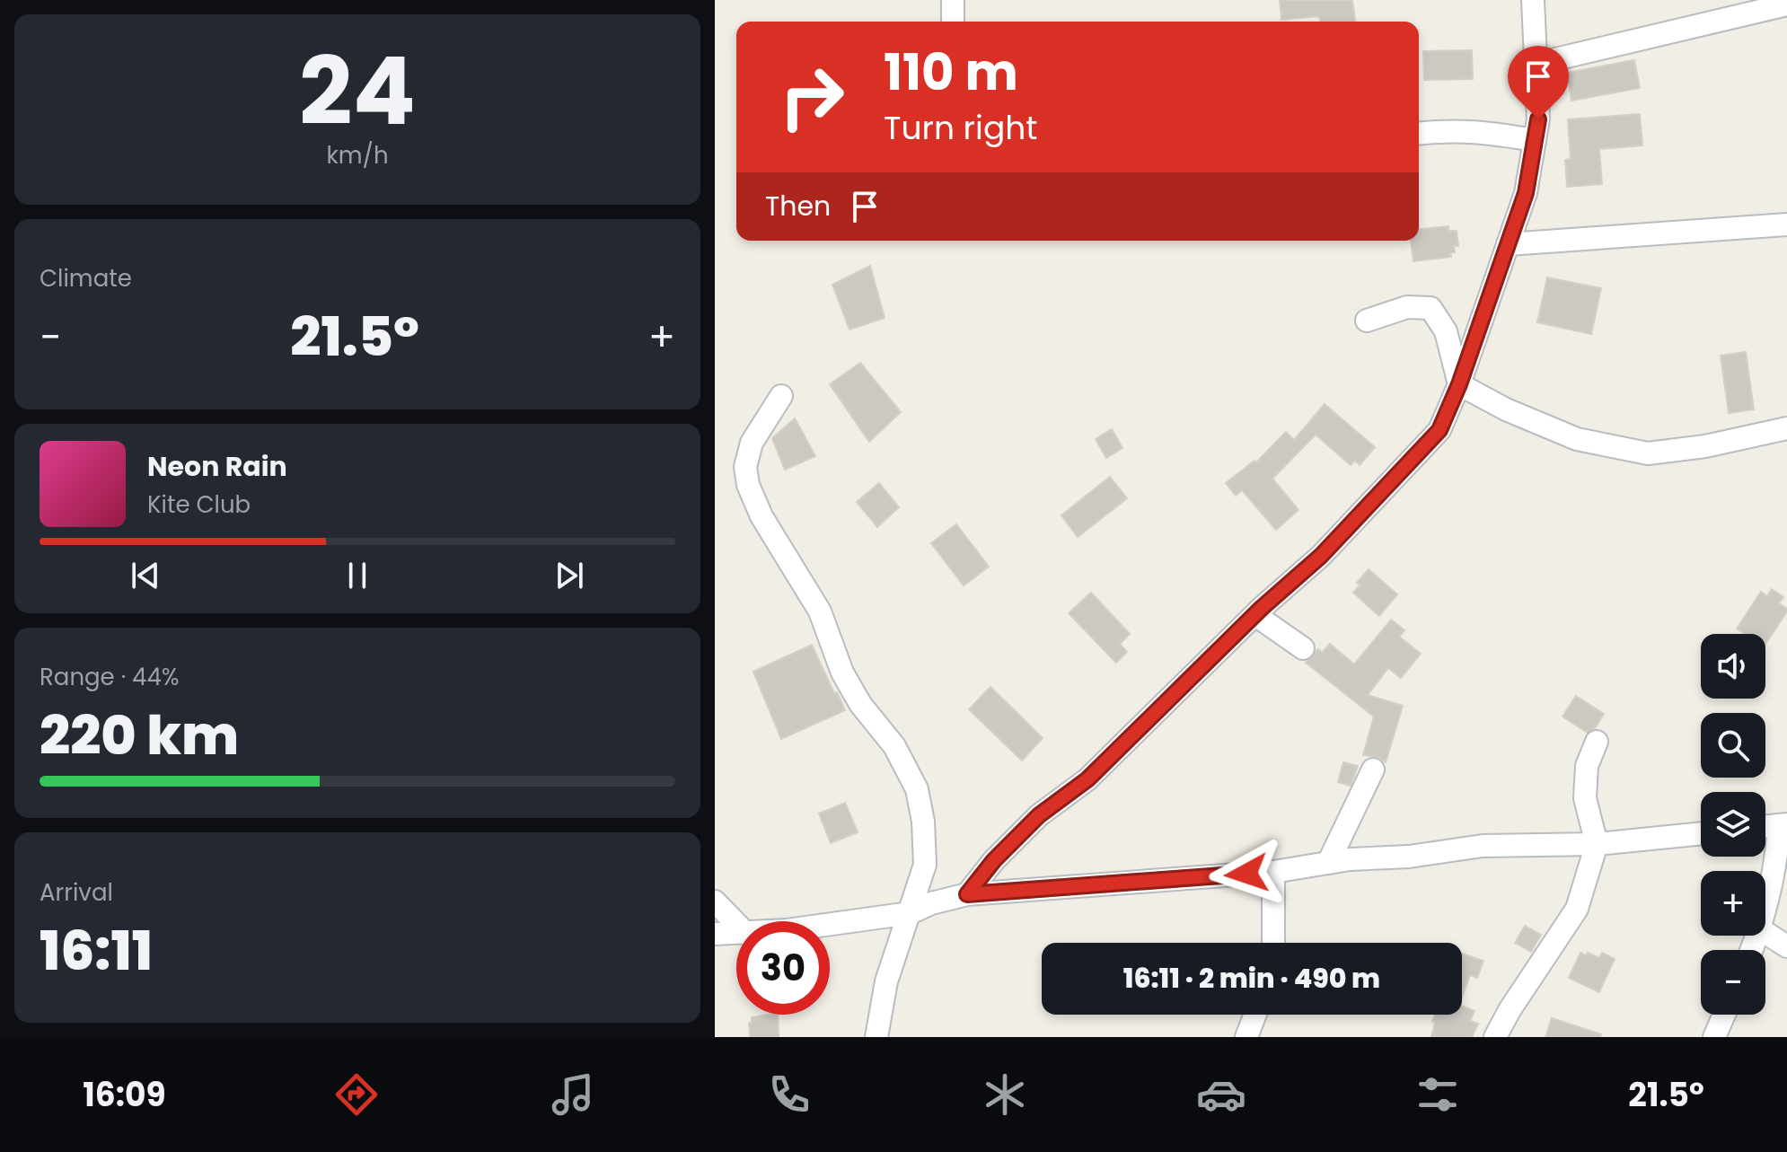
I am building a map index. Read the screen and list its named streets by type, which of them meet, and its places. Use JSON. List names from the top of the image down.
{
  "page": {
    "tile": [
      ["24", "km/h"],
      "Climate",
      ["Range · 44%", "220 km"],
      ["Arrival", "16:11"]
    ],
    "turn": ["110 m", "Turn right"],
    "then": "Then",
    "heat": ["−", "21.5°", "+"],
    "song": ["Neon Rain", "Kite Club"],
    "map_buttons": ["+", "−"],
    "limit": "30",
    "trip": "16:11 · 2 min · 490 m",
    "tabs": ["16:09", "21.5°"]
  }
}
